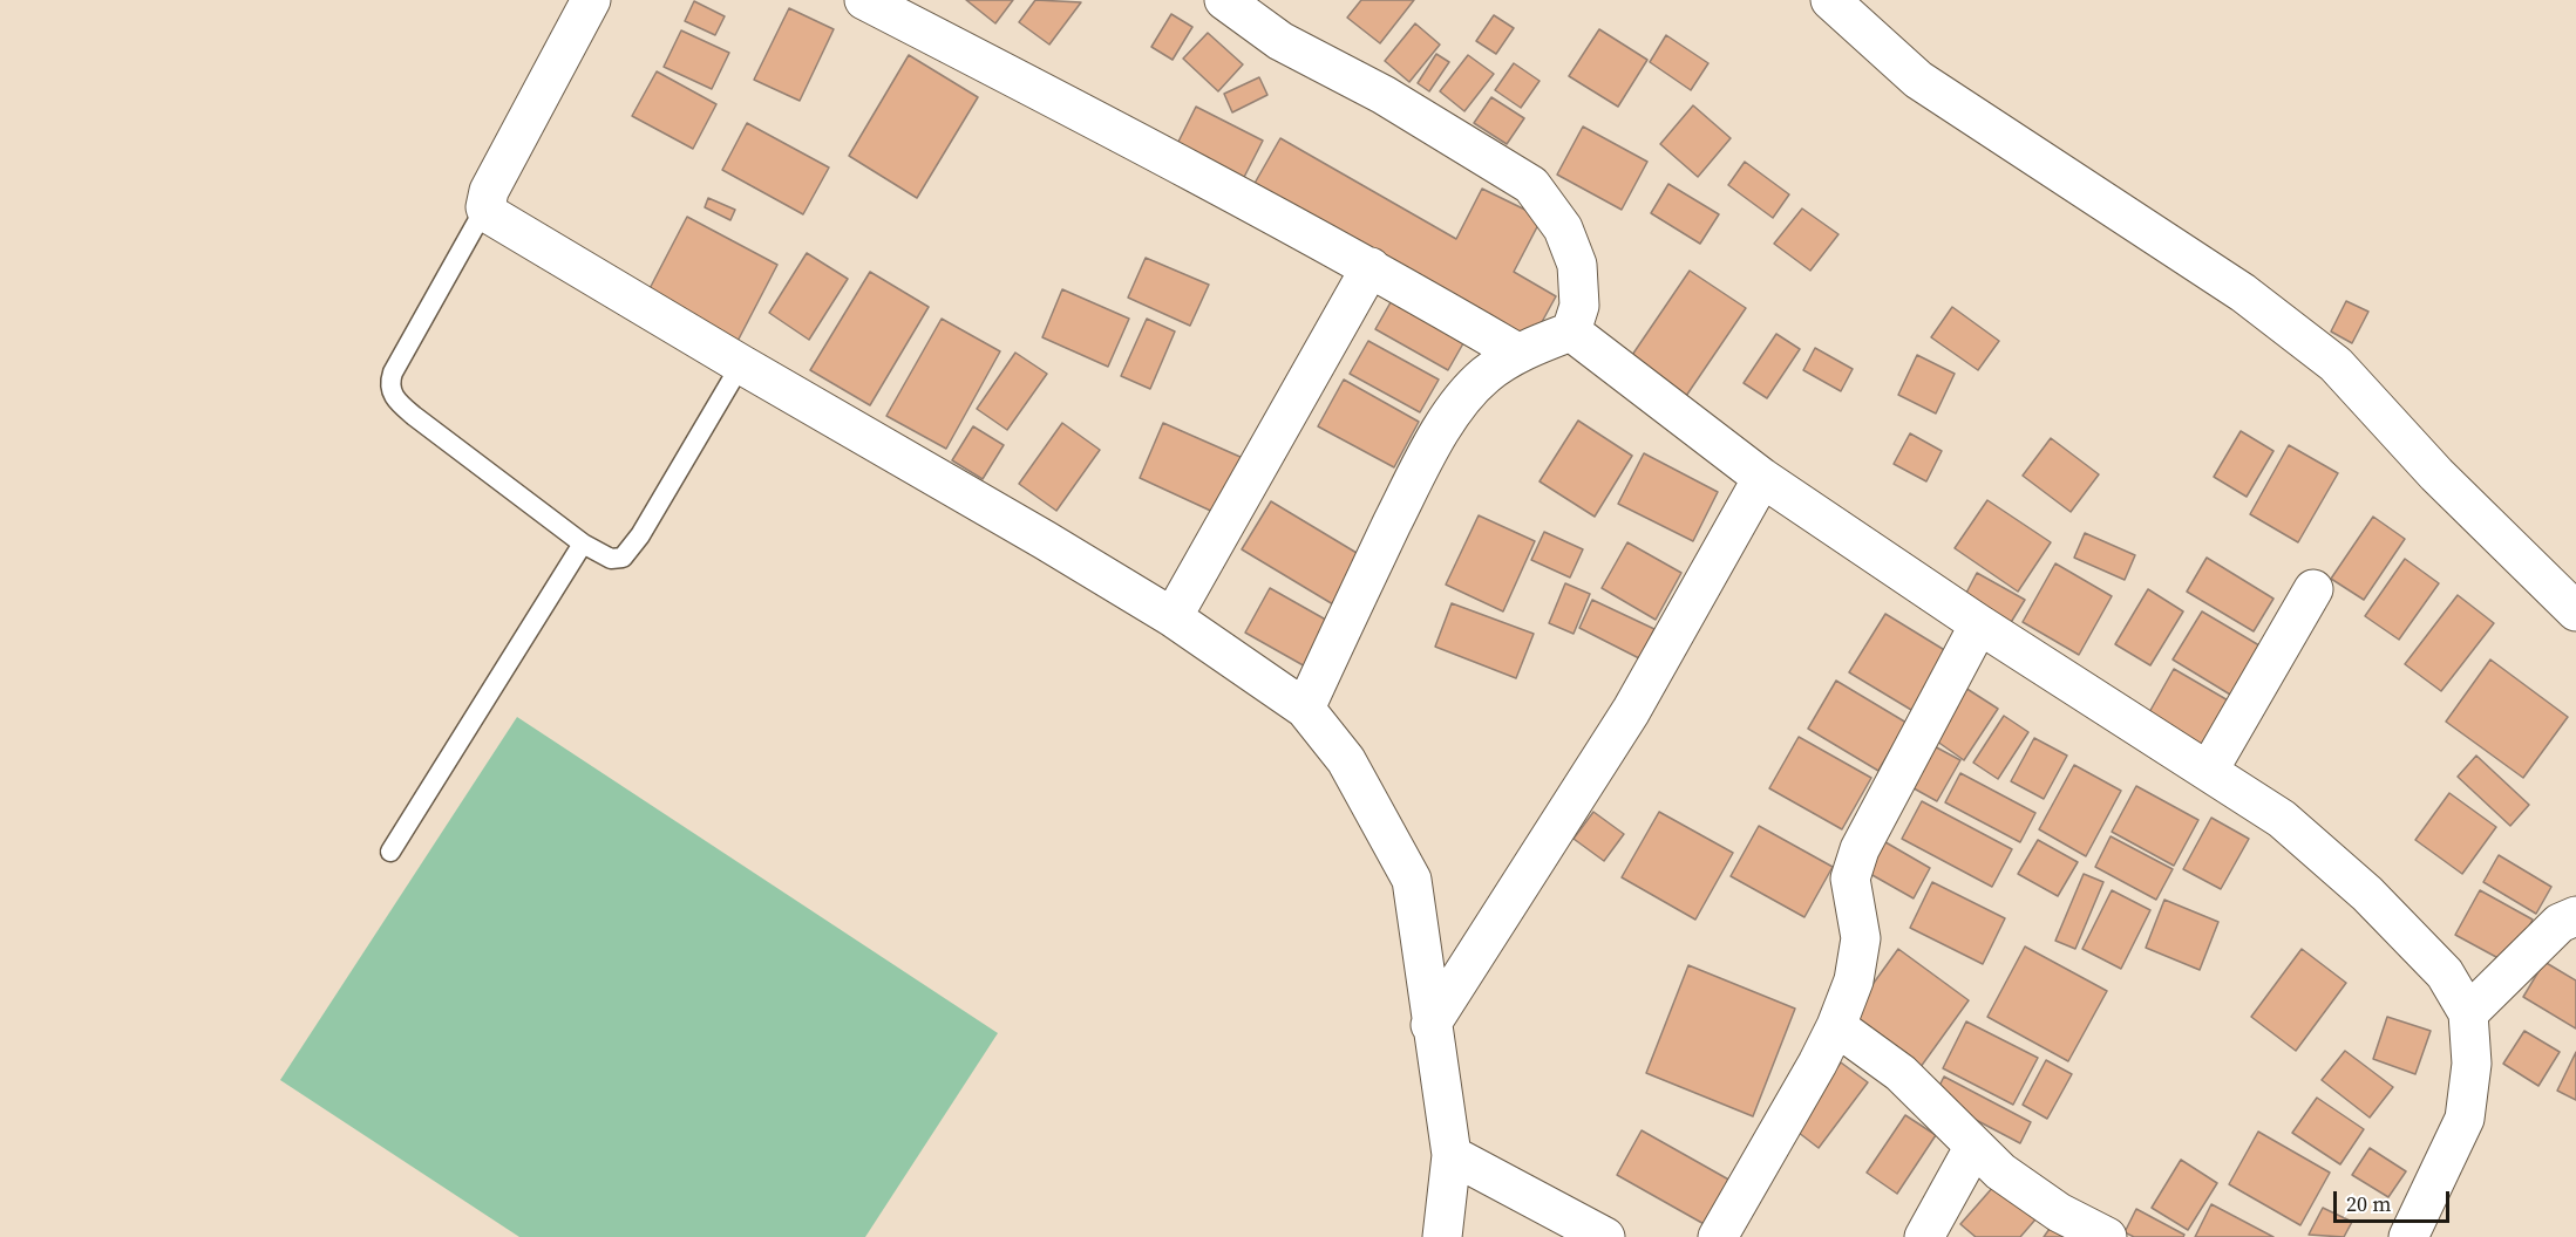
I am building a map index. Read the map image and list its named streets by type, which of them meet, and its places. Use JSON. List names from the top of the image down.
{
  "scale_bar": "20 m"
}
